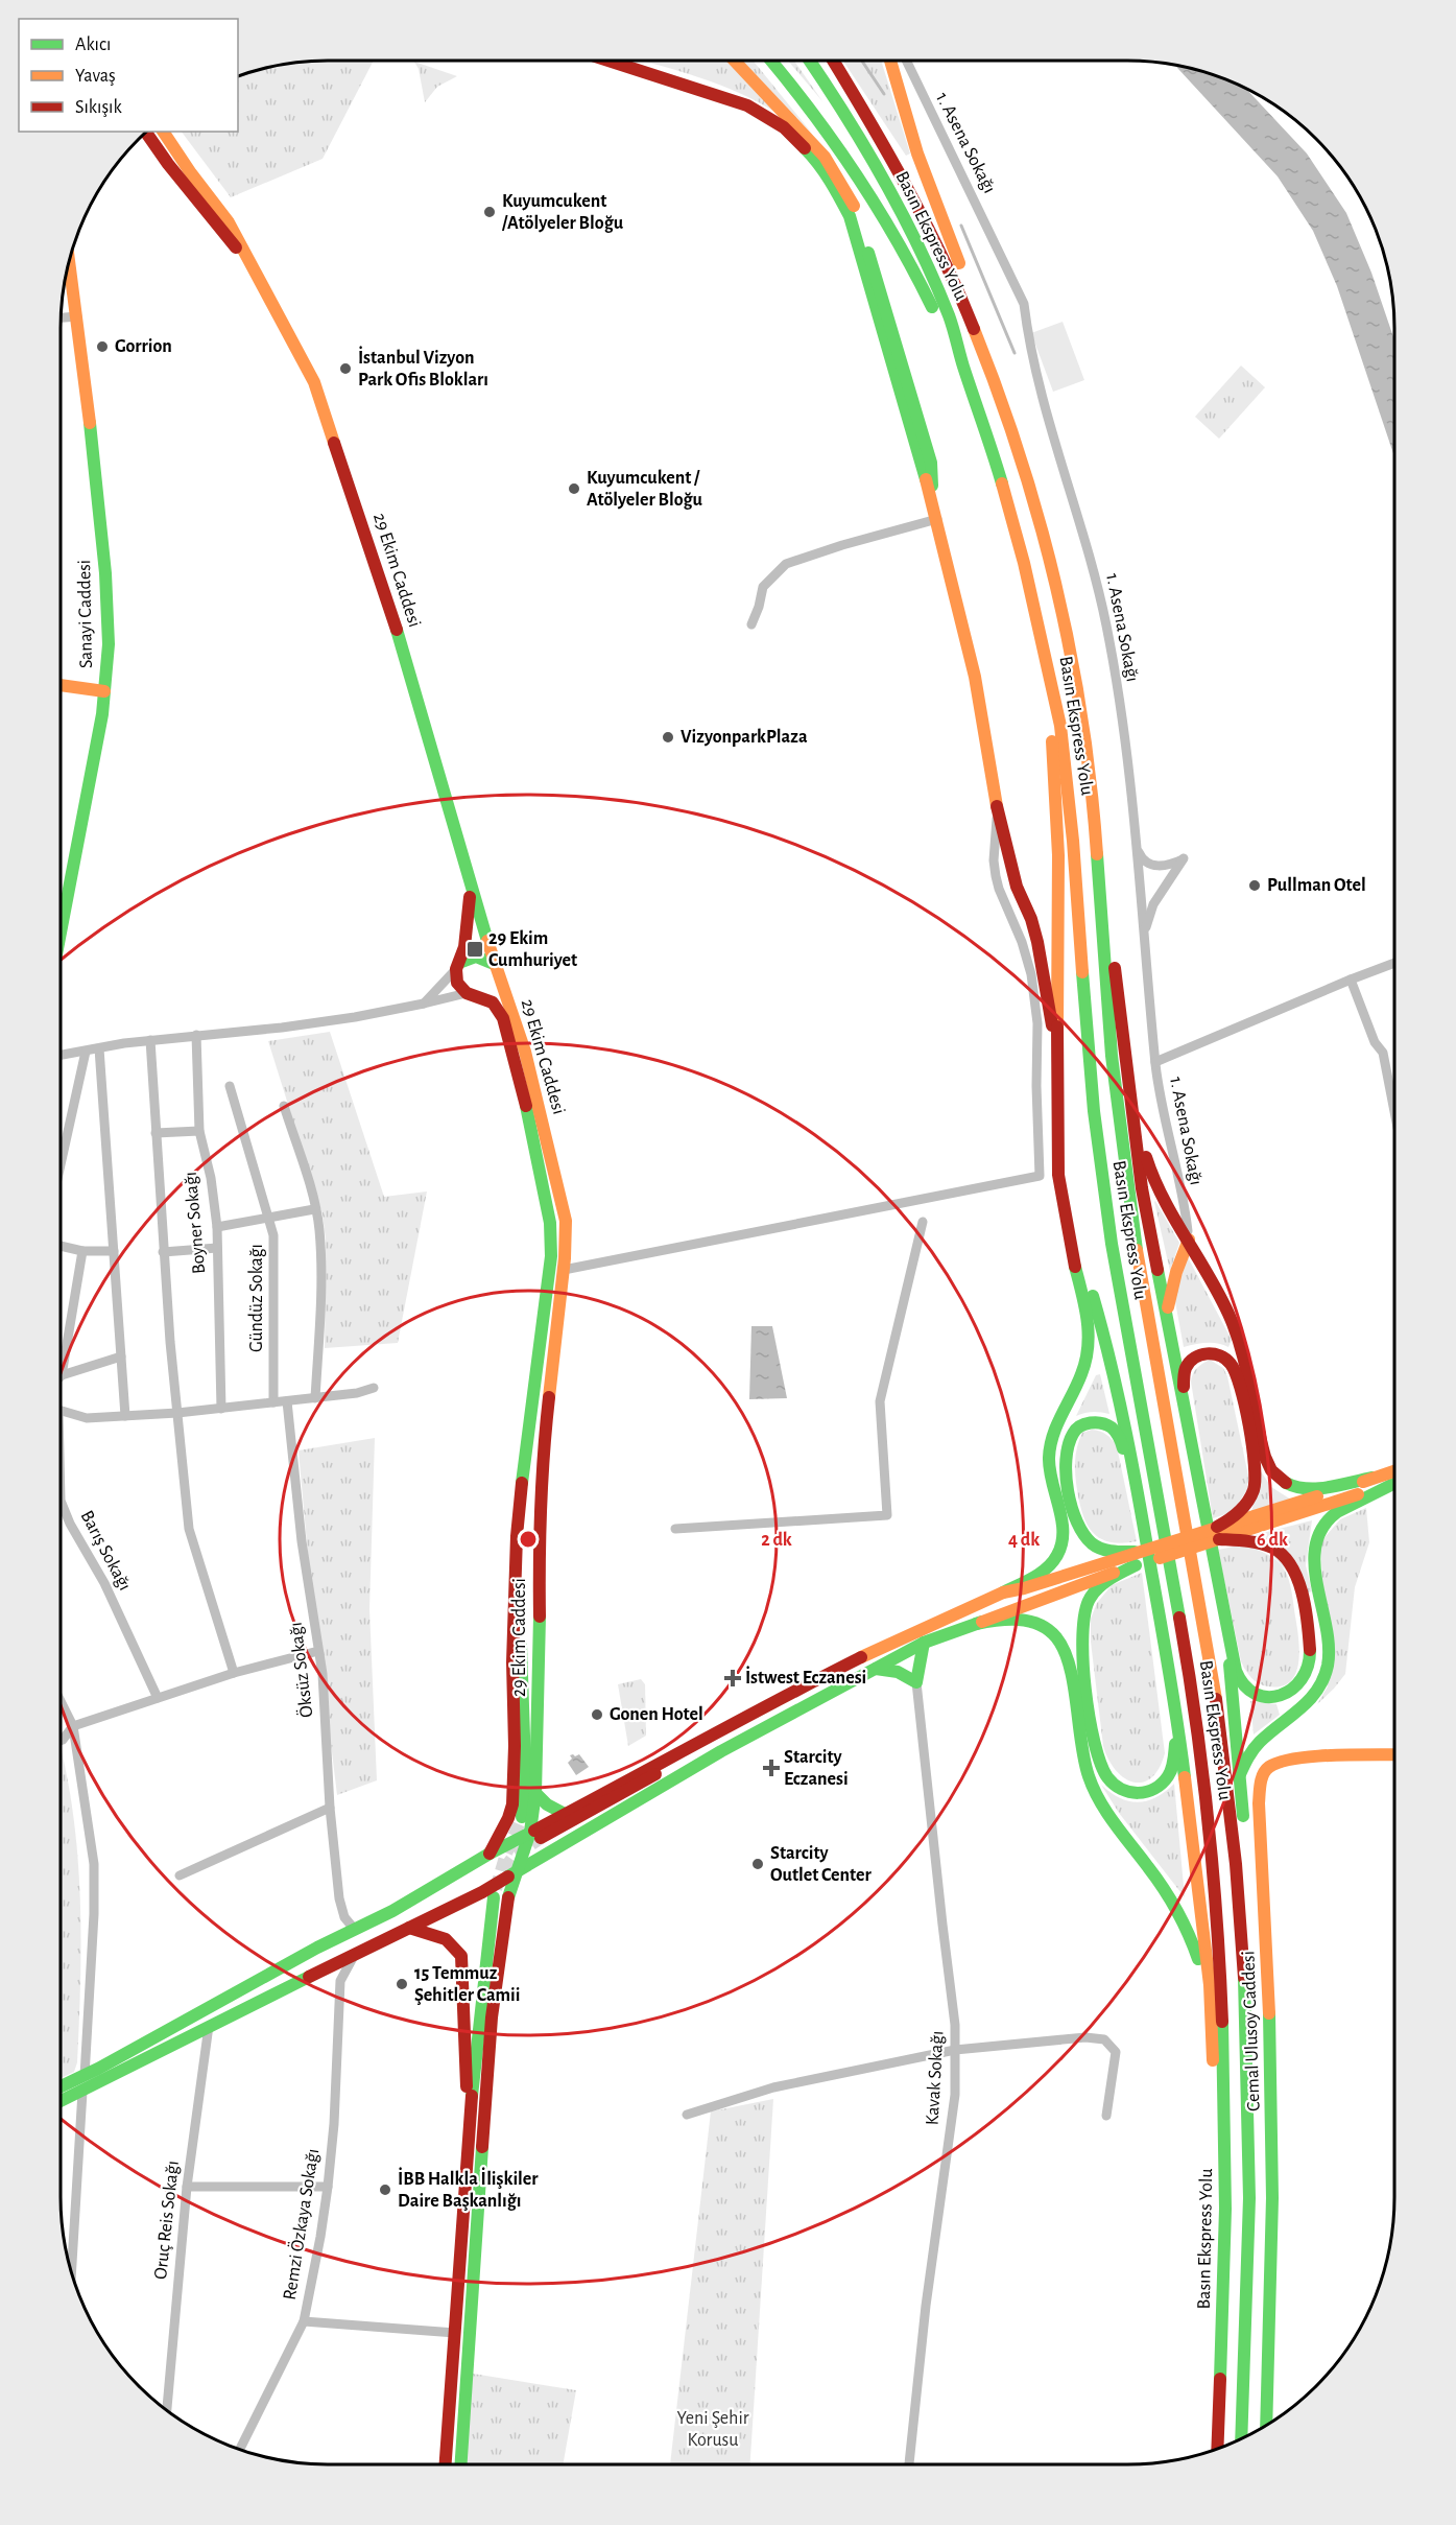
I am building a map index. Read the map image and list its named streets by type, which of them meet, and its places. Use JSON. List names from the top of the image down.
{
  "streets": {
    "main road": [
      "Basın Ekspress Yolu",
      "29 Ekim Caddesi",
      "Sanayi Caddesi",
      "Cemal Ulusoy Caddesi"
    ],
    "street": [
      "1. Asena Sokağı",
      "Boyner Sokağı",
      "Gündüz Sokağı",
      "Barış Sokağı",
      "Öksüz Sokağı",
      "Kavak Sokağı",
      "Oruç Reis Sokağı",
      "Remzi Özkaya Sokağı"
    ]
  },
  "parks": ["Yeni Şehir Korusu"],
  "places": {
    "other": [
      "Kuyumcukent /Atölyeler Bloğu",
      "Gorrion",
      "İstanbul Vizyon Park Ofis Blokları",
      "Kuyumcukent / Atölyeler Bloğu",
      "VizyonparkPlaza",
      "Pullman Otel",
      "Gonen Hotel",
      "Starcity Outlet Center",
      "15 Temmuz Şehitler Camii",
      "İBB Halkla İlişkiler Daire Başkanlığı"
    ],
    "transit": ["29 Ekim Cumhuriyet"],
    "health": ["İstwest Eczanesi", "Starcity Eczanesi"]
  },
  "legend": ["Akıcı", "Yavaş", "Sıkışık"],
  "rings": ["2 dk", "4 dk", "6 dk"]
}
